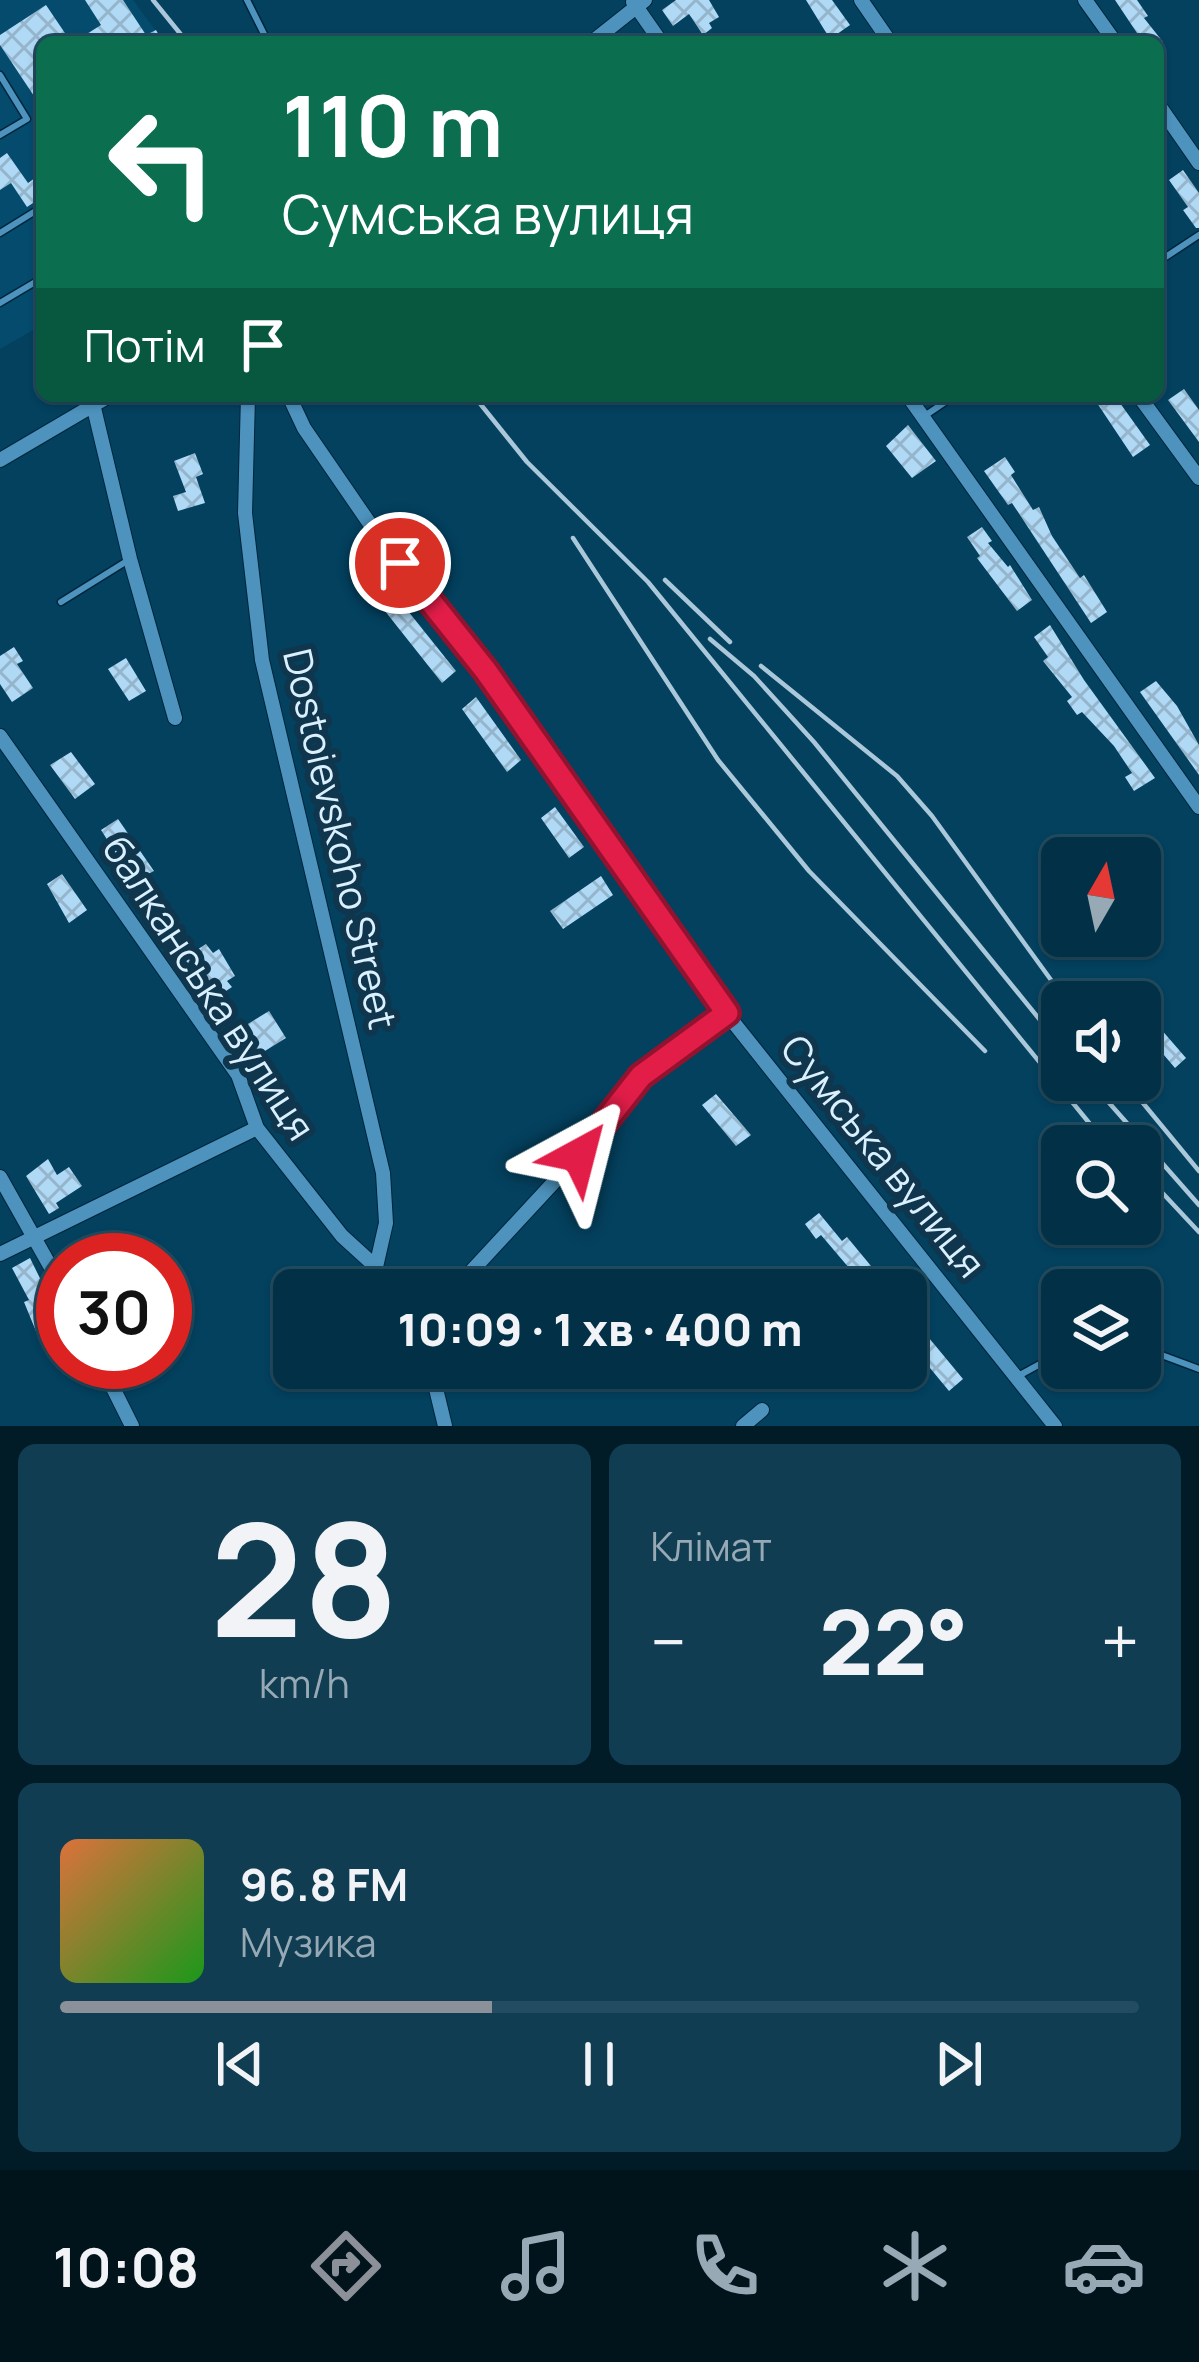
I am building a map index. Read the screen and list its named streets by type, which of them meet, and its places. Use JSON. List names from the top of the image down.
{
  "streets": {
    "street": ["Dostoievskoho Street", "балканська вулиця", "Сумська вулиця"]
  },
  "crossings": [
    ["Dostoievskoho Street", "балканська вулиця"]
  ],
  "north": "top",
  "page": {
    "turn": ["110 m", "Сумська вулиця"],
    "then": "Потім",
    "limit": "30",
    "trip": "10:09 · 1 хв · 400 m",
    "tile": [
      ["28", "km/h"],
      "Клімат"
    ],
    "heat": ["−", "22°", "+"],
    "song": ["96.8 FM", "Музика"],
    "tabs": "10:08"
  }
}
